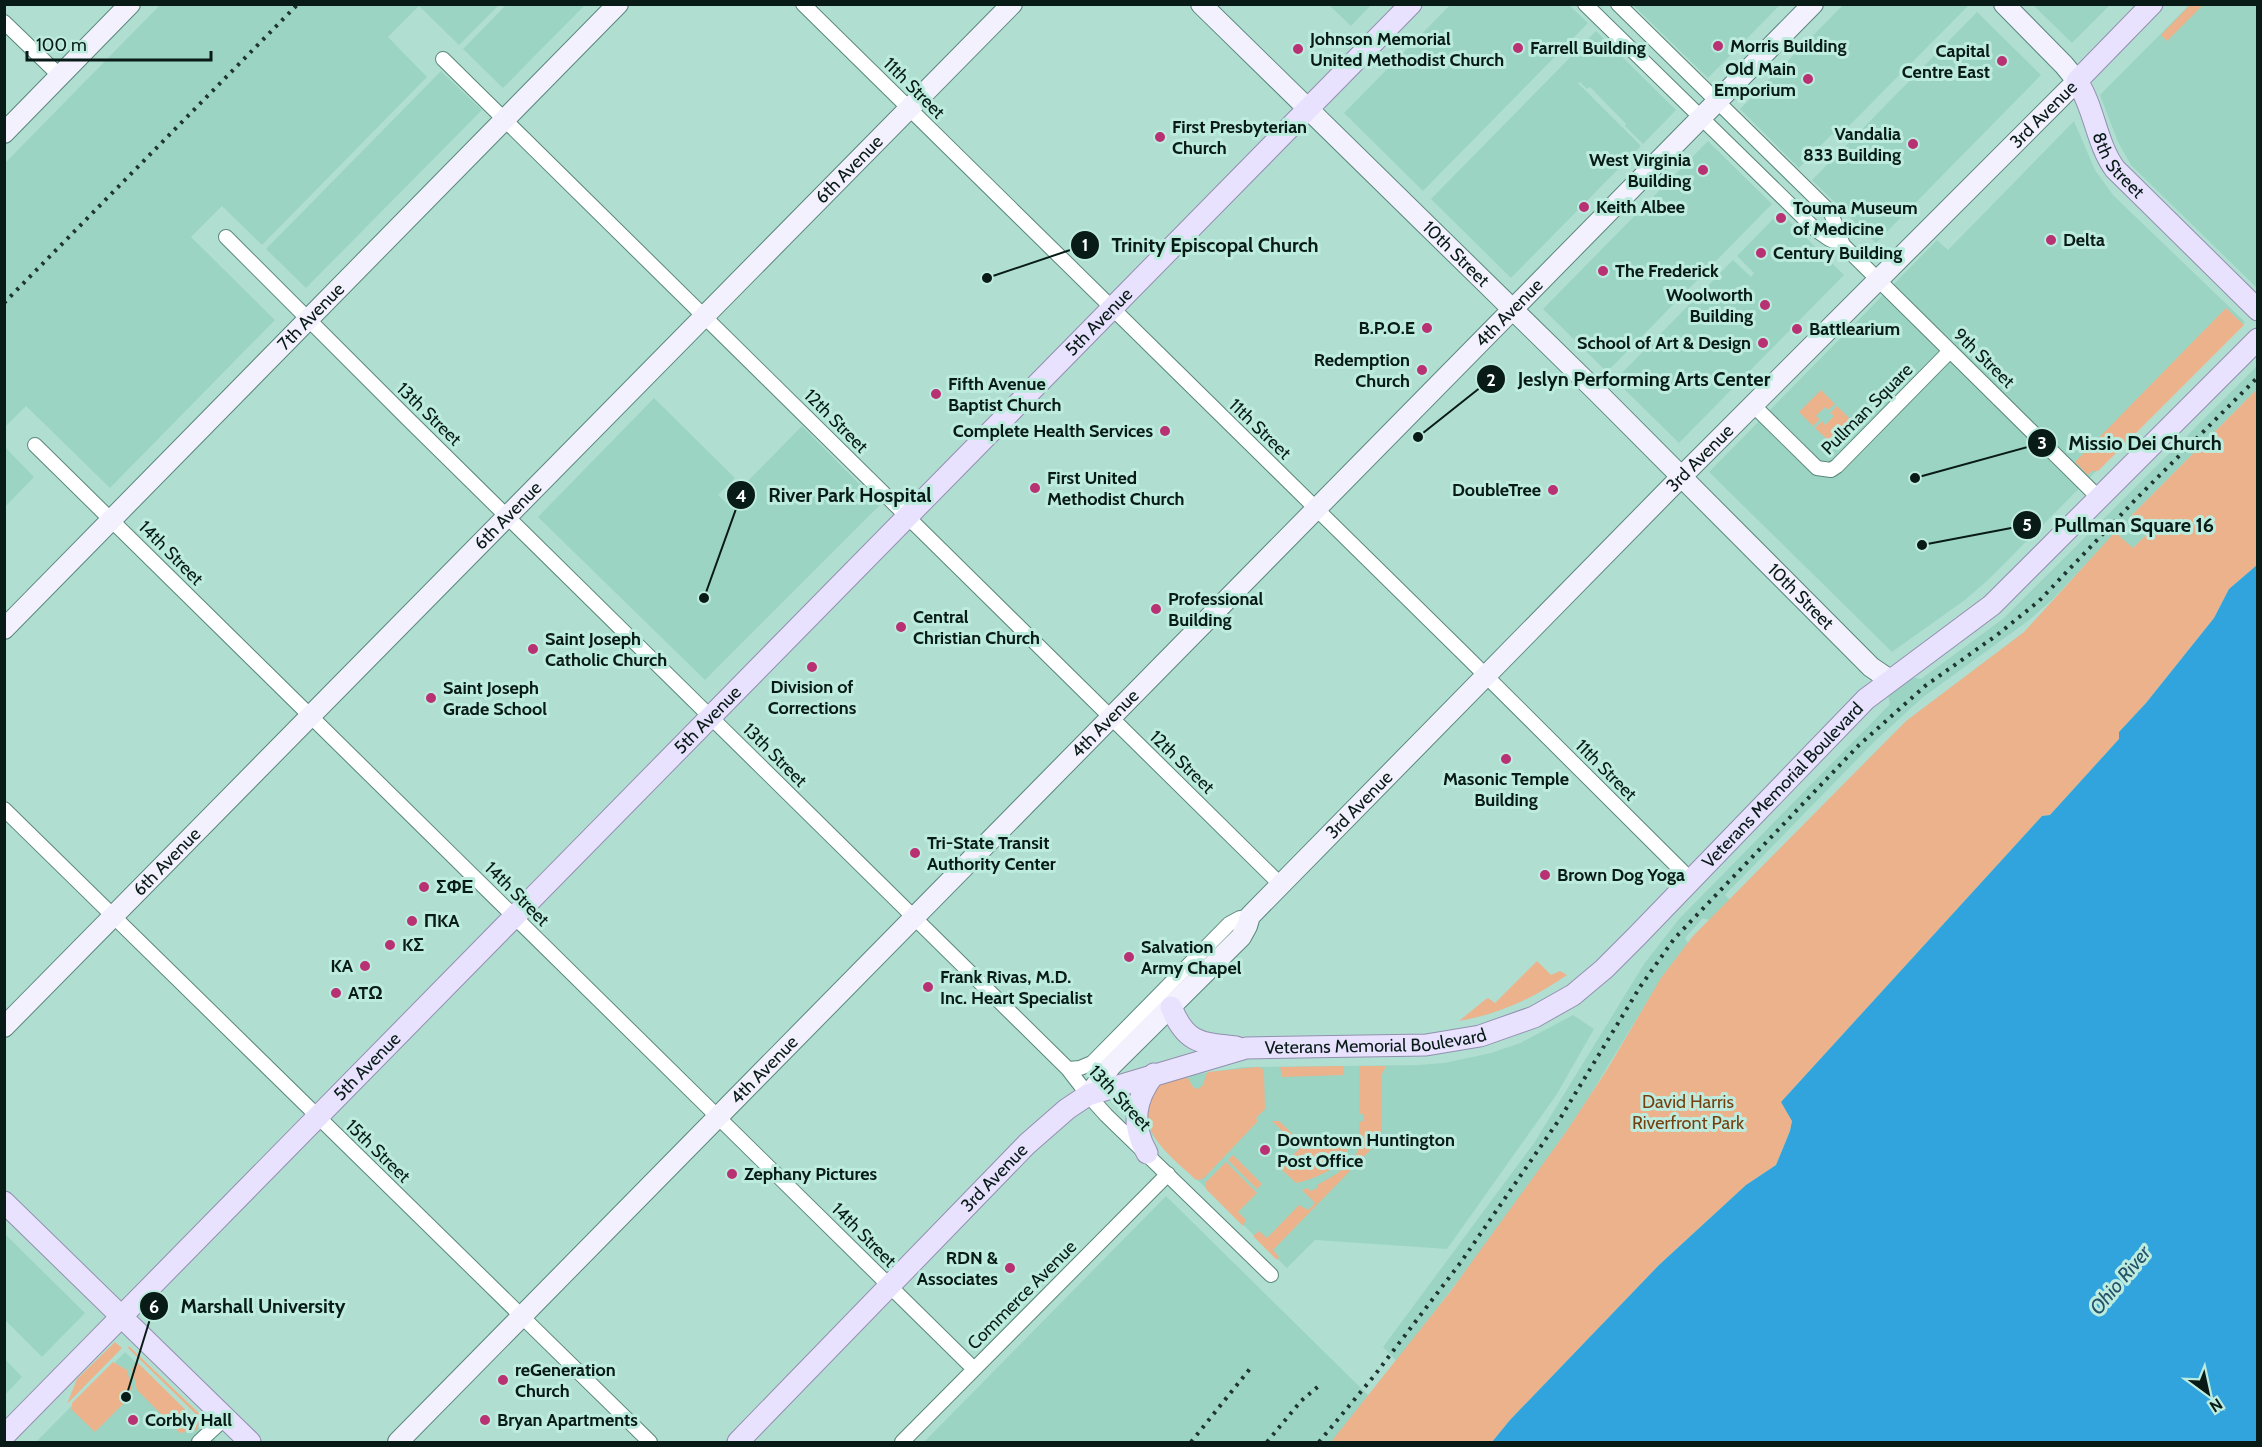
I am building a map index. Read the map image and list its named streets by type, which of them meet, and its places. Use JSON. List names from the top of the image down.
{
  "streets": {
    "main road": [
      "3rd Avenue",
      "8th Street",
      "5th Avenue",
      "Veterans Memorial Boulevard"
    ],
    "street": [
      "11th Street",
      "6th Avenue",
      "10th Street",
      "4th Avenue",
      "7th Avenue",
      "9th Street",
      "Pullman Square",
      "13th Street",
      "12th Street",
      "14th Street",
      "15th Street",
      "Commerce Avenue"
    ]
  },
  "crossings": [
    ["11th Street", "3rd Avenue"],
    ["11th Street", "6th Avenue"],
    ["11th Street", "4th Avenue"],
    ["11th Street", "5th Avenue"],
    ["11th Street", "Veterans Memorial Boulevard"],
    ["3rd Avenue", "8th Street"],
    ["3rd Avenue", "10th Street"],
    ["3rd Avenue", "9th Street"],
    ["3rd Avenue", "Pullman Square"],
    ["3rd Avenue", "13th Street"],
    ["3rd Avenue", "12th Street"],
    ["3rd Avenue", "14th Street"],
    ["3rd Avenue", "Veterans Memorial Boulevard"],
    ["6th Avenue", "13th Street"],
    ["6th Avenue", "12th Street"],
    ["6th Avenue", "14th Street"],
    ["6th Avenue", "15th Street"],
    ["10th Street", "4th Avenue"],
    ["10th Street", "5th Avenue"],
    ["10th Street", "Veterans Memorial Boulevard"],
    ["4th Avenue", "9th Street"],
    ["4th Avenue", "13th Street"],
    ["4th Avenue", "12th Street"],
    ["4th Avenue", "14th Street"],
    ["4th Avenue", "15th Street"],
    ["7th Avenue", "13th Street"],
    ["7th Avenue", "12th Street"],
    ["7th Avenue", "14th Street"],
    ["5th Avenue", "13th Street"],
    ["5th Avenue", "12th Street"],
    ["5th Avenue", "14th Street"],
    ["5th Avenue", "15th Street"],
    ["9th Street", "Pullman Square"],
    ["9th Street", "Veterans Memorial Boulevard"],
    ["13th Street", "Veterans Memorial Boulevard"],
    ["13th Street", "Commerce Avenue"],
    ["14th Street", "Commerce Avenue"]
  ],
  "water": ["Ohio River"],
  "parks": ["David Harris Riverfront Park"],
  "places": [
    "Morris Building",
    "Farrell Building",
    "Johnson Memorial United Methodist Church",
    "Capital Centre East",
    "Old Main Emporium",
    "First Presbyterian Church",
    "Vandalia 833 Building",
    "West Virginia Building",
    "Keith Albee",
    "Touma Museum of Medicine",
    "Delta",
    "Century Building",
    "The Frederick",
    "Trinity Episcopal Church",
    "Woolworth Building",
    "B.P.O.E",
    "Battlearium",
    "School of Art & Design",
    "Redemption Church",
    "Fifth Avenue Baptist Church",
    "Complete Health Services",
    "Jeslyn Performing Arts Center",
    "Missio Dei Church",
    "First United Methodist Church",
    "DoubleTree",
    "Pullman Square 16",
    "River Park Hospital",
    "Professional Building",
    "Central Christian Church",
    "Saint Joseph Catholic Church",
    "Division of Corrections",
    "Saint Joseph Grade School",
    "Masonic Temple Building",
    "Tri-State Transit Authority Center",
    "Brown Dog Yoga",
    "ΣΦΕ",
    "ΠKA",
    "KΣ",
    "Salvation Army Chapel",
    "KA",
    "Frank Rivas, M.D. Inc. Heart Specialist",
    "ATΩ",
    "Downtown Huntington Post Office",
    "Zephany Pictures",
    "RDN & Associates",
    "reGeneration Church",
    "Marshall University",
    "Corbly Hall",
    "Bryan Apartments"
  ],
  "scale_bar": "100 m",
  "north": "bottom right"
}
